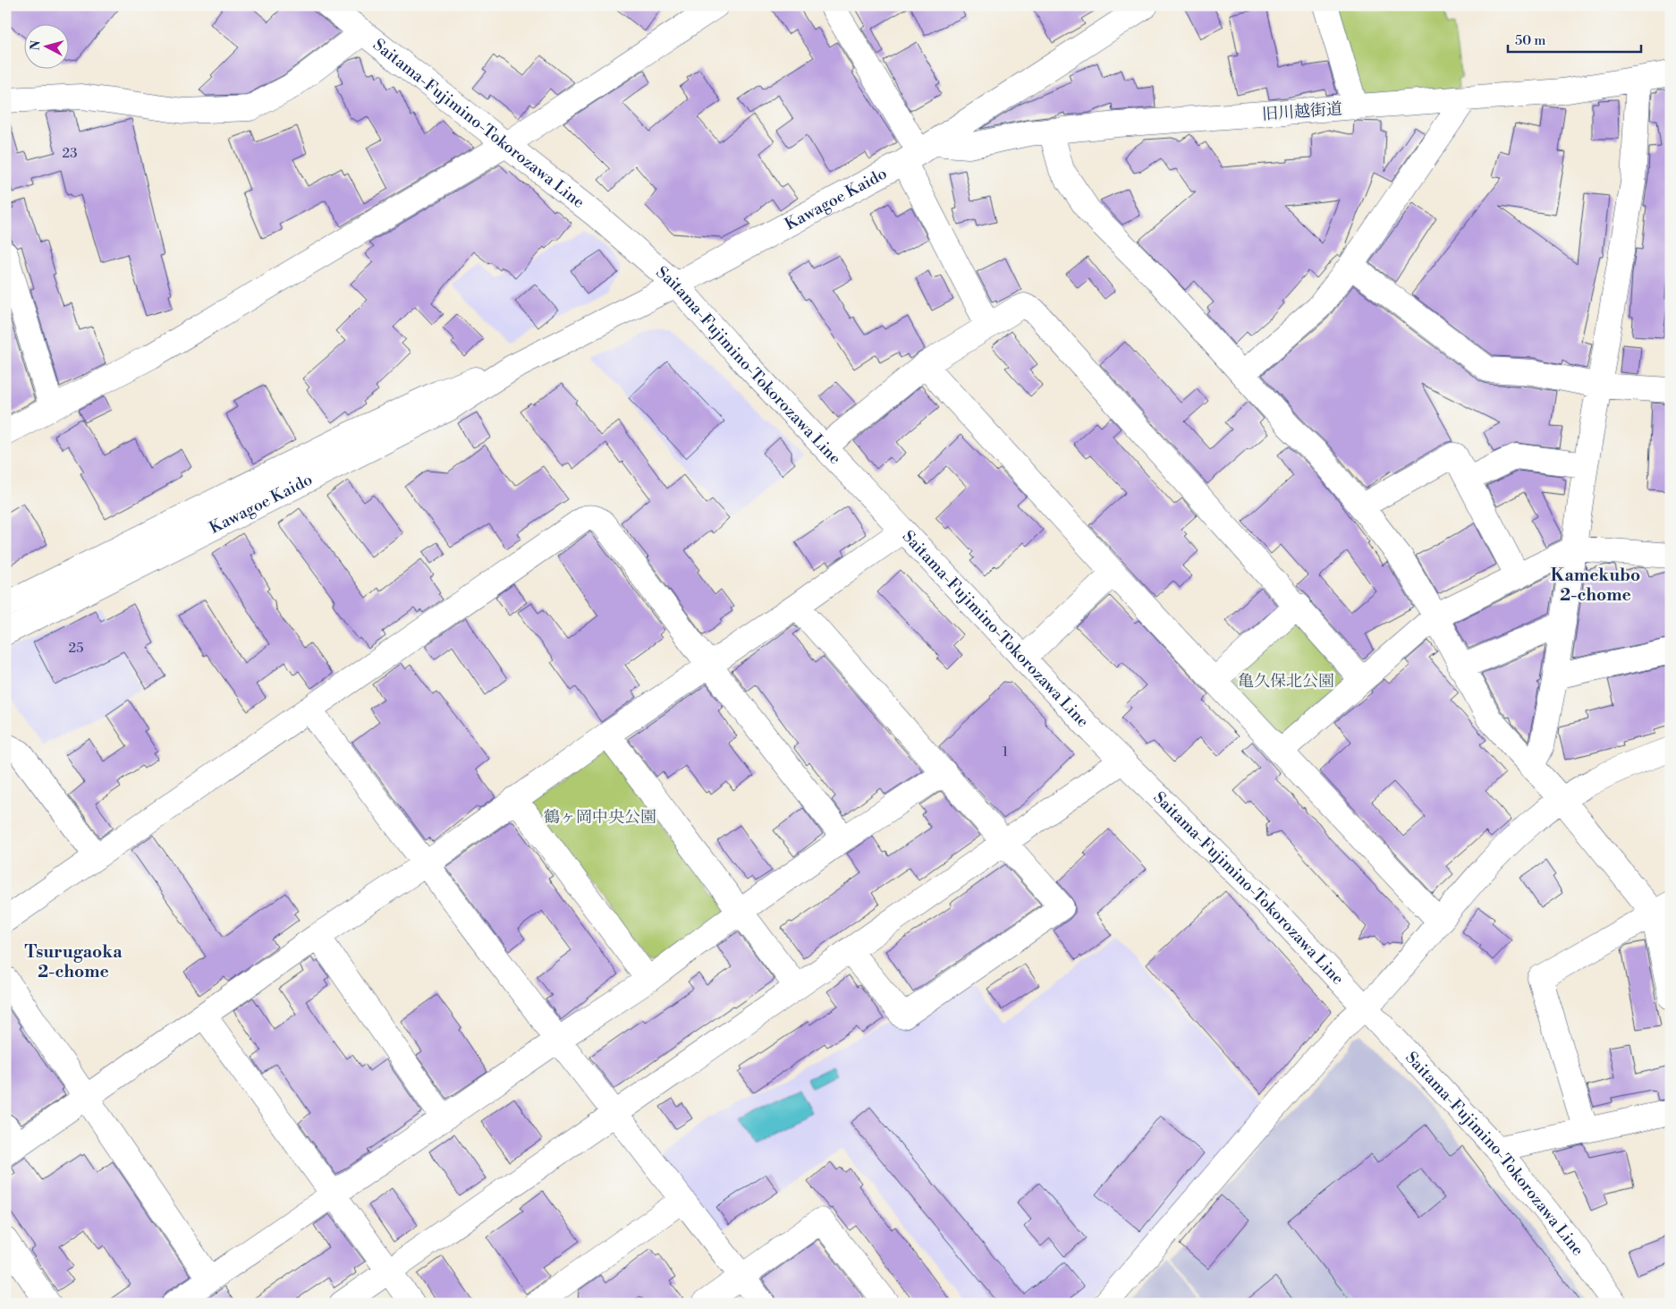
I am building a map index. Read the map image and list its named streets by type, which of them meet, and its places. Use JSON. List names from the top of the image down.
{
  "streets": {
    "main road": ["旧川越街道", "Saitama-Fujimino-Tokorozawa Line", "Kawagoe Kaido"]
  },
  "crossings": [
    ["旧川越街道", "Kawagoe Kaido"],
    ["Saitama-Fujimino-Tokorozawa Line", "Kawagoe Kaido"]
  ],
  "districts": ["Kamekubo 2-chome", "Tsurugaoka 2-chome"],
  "parks": ["亀久保北公園", "鶴ヶ岡中央公園"],
  "house_numbers": ["23", "25", "1"],
  "scale_bar": "50 m",
  "north": "left"
}
